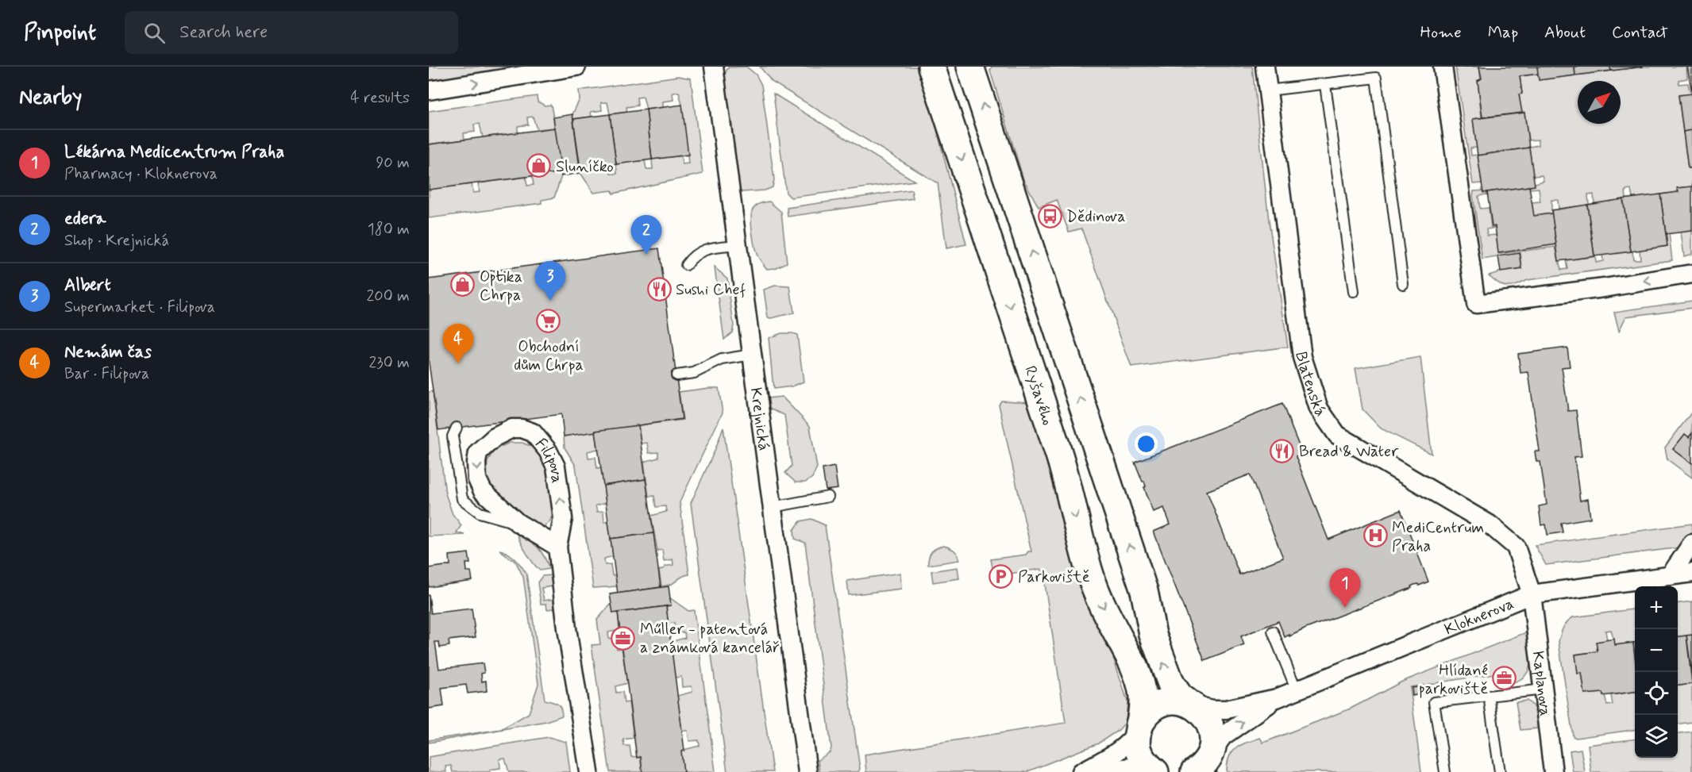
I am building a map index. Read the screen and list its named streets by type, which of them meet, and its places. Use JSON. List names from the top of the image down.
{
  "streets": {
    "main road": ["Ryšavého"],
    "street": [
      "Blatenská",
      "Krejnická",
      "Filipova",
      "Kloknerova",
      "Kaplanova"
    ]
  },
  "crossings": [
    ["Blatenská", "Kloknerova"],
    ["Blatenská", "Kaplanova"],
    ["Kloknerova", "Kaplanova"]
  ],
  "places": {
    "shop": ["Sluníčko", "Optika Chrpa"],
    "bus stop": ["Dědinova"],
    "restaurant": ["Sushi Chef", "Bread & Water"],
    "supermarket": ["Obchodní dům Chrpa"],
    "hospital": ["MediCentrum Praha"],
    "parking": ["Parkoviště"],
    "office": ["Műller - patentová a známková kancelář", "Hlídané parkoviště"]
  },
  "north": "top right",
  "page": {
    "header": "Pinpoint",
    "search": "Search here",
    "nav": [
      "Home",
      "Map",
      "About",
      "Contact"
    ],
    "heading": ["Nearby", "4 results"],
    "list": [
      {
        "mark": "1",
        "name": "Lékárna Medicentrum Praha",
        "note": "Pharmacy · Kloknerova",
        "value": "90 m"
      },
      {
        "mark": "2",
        "name": "edera",
        "note": "Shop · Krejnická",
        "value": "180 m"
      },
      {
        "mark": "3",
        "name": "Albert",
        "note": "Supermarket · Filipova",
        "value": "200 m"
      },
      {
        "mark": "4",
        "name": "Nemám čas",
        "note": "Bar · Filipova",
        "value": "230 m"
      }
    ],
    "pins": [
      "2",
      "3",
      "4",
      "1"
    ],
    "map_buttons": ["+", "−"]
  }
}
